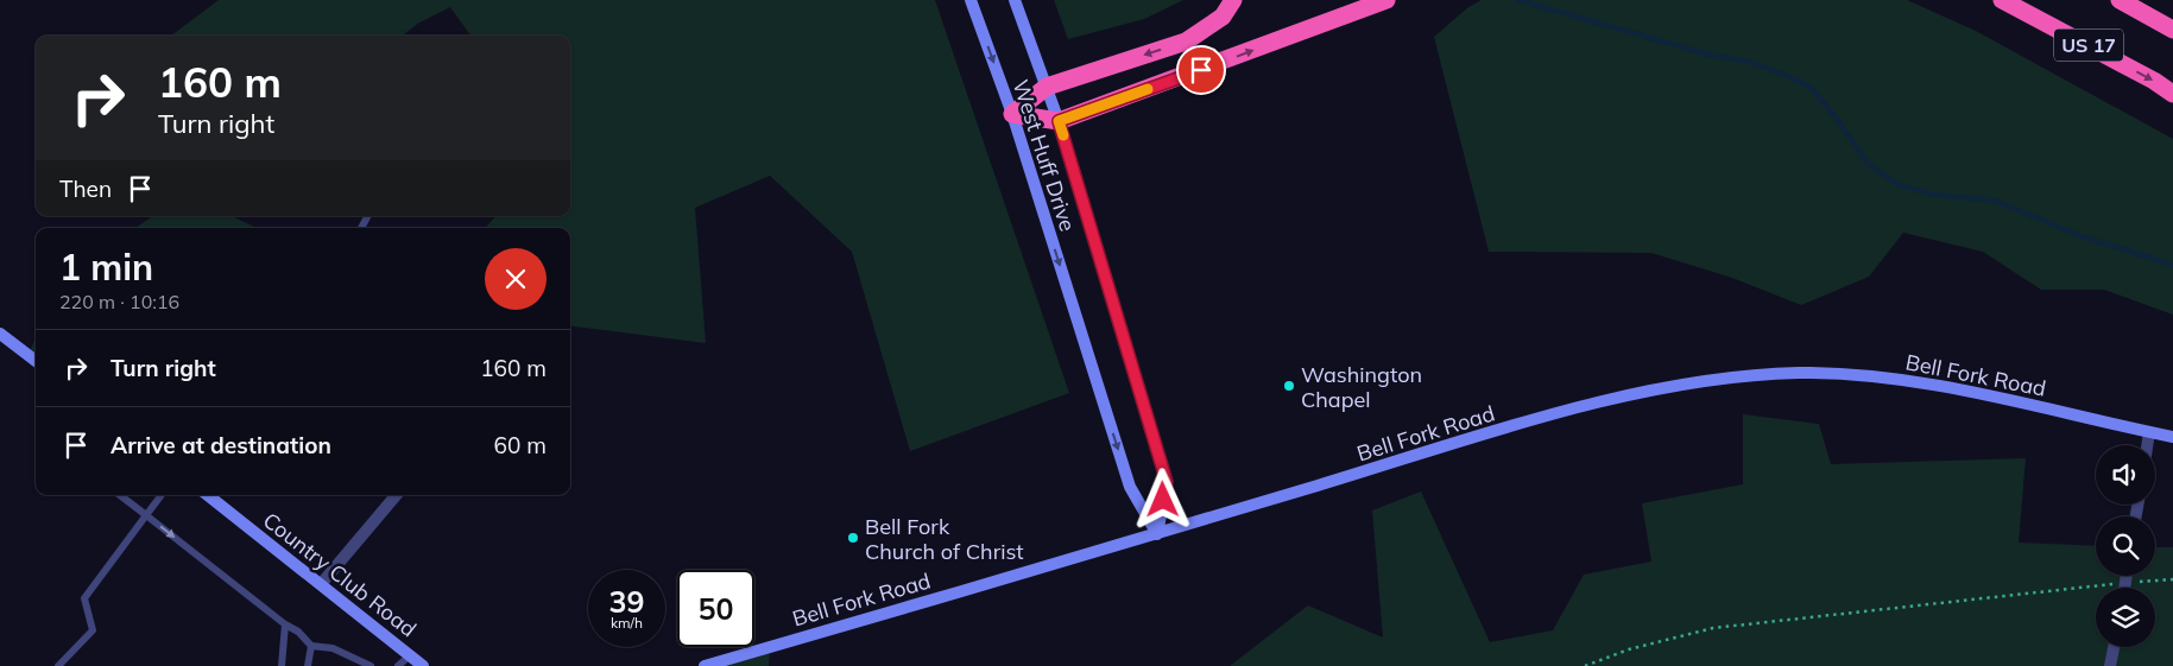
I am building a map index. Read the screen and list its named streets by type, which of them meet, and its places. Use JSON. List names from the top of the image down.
{
  "streets": {
    "highway": ["US 17"],
    "main road": ["West Huff Drive", "Bell Fork Road", "Country Club Road"]
  },
  "crossings": [
    ["West Huff Drive", "Bell Fork Road"]
  ],
  "places": ["Washington Chapel", "Bell Fork Church of Christ"],
  "page": {
    "turn": ["160 m", "Turn right"],
    "then": "Then",
    "heading": ["1 min", "220 m · 10:16"],
    "list": [
      {
        "name": "Turn right",
        "value": "160 m"
      },
      {
        "name": "Arrive at destination",
        "value": "60 m"
      }
    ],
    "speed": "39 km/h",
    "limit": "50"
  }
}
